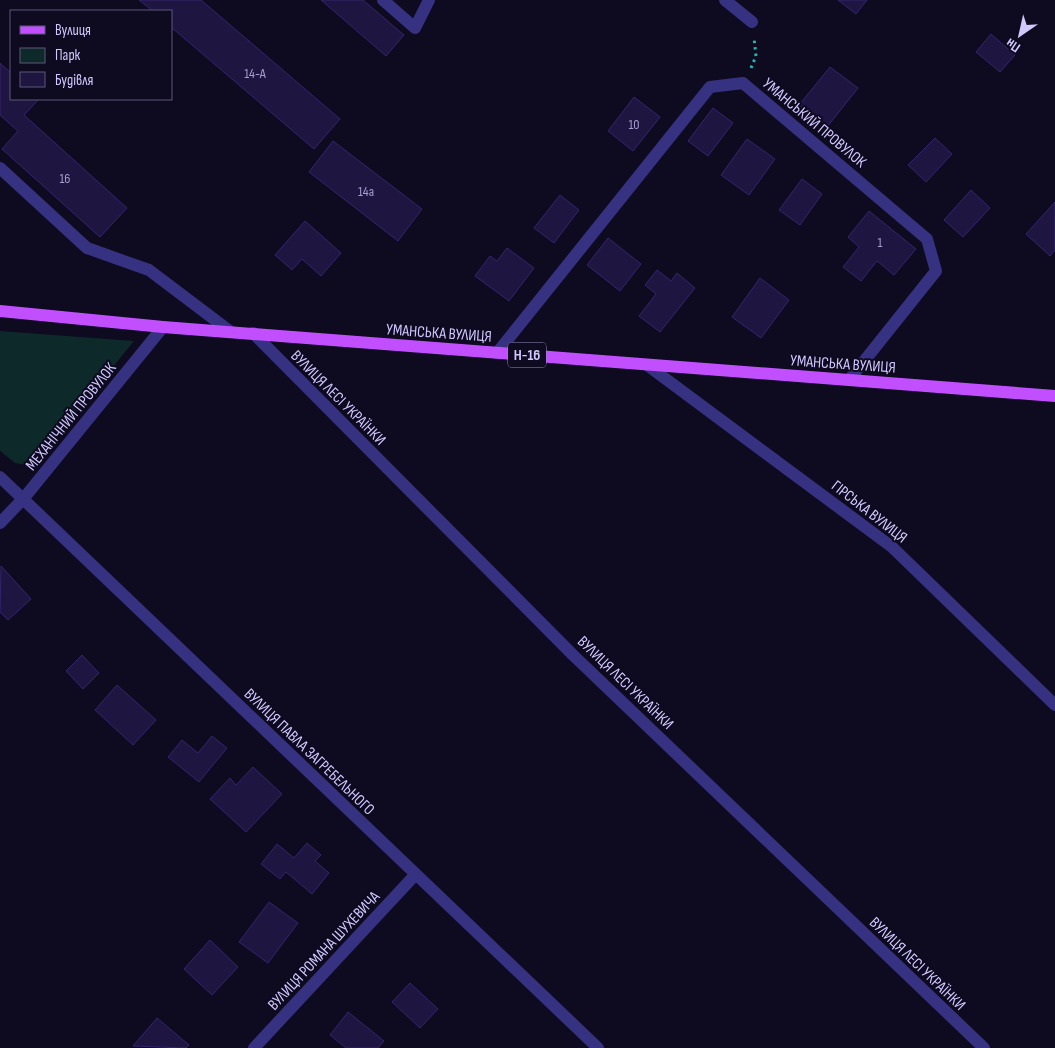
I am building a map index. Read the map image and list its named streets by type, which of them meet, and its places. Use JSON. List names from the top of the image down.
{
  "streets": {
    "main road": ["УМАНСЬКА ВУЛИЦЯ", "Н-16"],
    "street": [
      "УМАНСЬКИЙ ПРОВУЛОК",
      "ВУЛИЦЯ ЛЕСІ УКРАЇНКИ",
      "МЕХАНІЧНИЙ ПРОВУЛОК",
      "ГІРСЬКА ВУЛИЦЯ",
      "ВУЛИЦЯ ПАВЛА ЗАГРЕБЕЛЬНОГО",
      "ВУЛИЦЯ РОМАНА ШУХЕВИЧА"
    ]
  },
  "crossings": [
    ["УМАНСЬКИЙ ПРОВУЛОК", "УМАНСЬКА ВУЛИЦЯ"],
    ["УМАНСЬКА ВУЛИЦЯ", "ВУЛИЦЯ ЛЕСІ УКРАЇНКИ"],
    ["УМАНСЬКА ВУЛИЦЯ", "МЕХАНІЧНИЙ ПРОВУЛОК"],
    ["УМАНСЬКА ВУЛИЦЯ", "ГІРСЬКА ВУЛИЦЯ"],
    ["МЕХАНІЧНИЙ ПРОВУЛОК", "ВУЛИЦЯ ПАВЛА ЗАГРЕБЕЛЬНОГО"],
    ["ВУЛИЦЯ ПАВЛА ЗАГРЕБЕЛЬНОГО", "ВУЛИЦЯ РОМАНА ШУХЕВИЧА"]
  ],
  "house_numbers": [
    "14-А",
    "10",
    "16",
    "14а",
    "1"
  ],
  "legend": ["Вулиця", "Парк", "Будівля"],
  "north": "bottom left"
}
